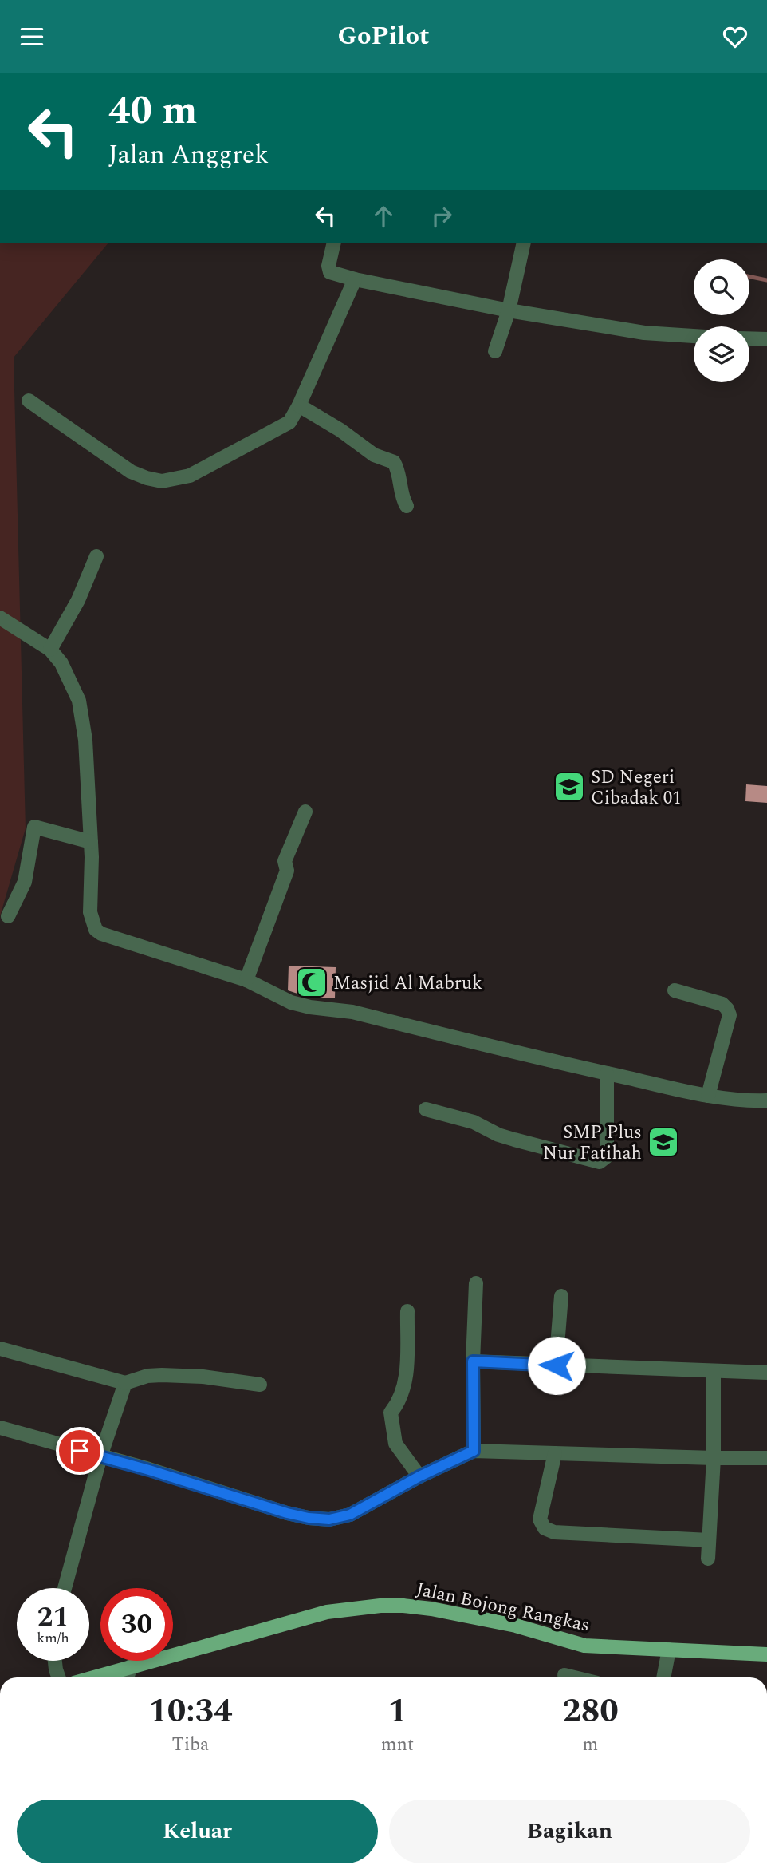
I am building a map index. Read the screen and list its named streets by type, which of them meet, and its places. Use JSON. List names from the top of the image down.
{
  "streets": {
    "main road": ["Jalan Bojong Rangkas"]
  },
  "places": {
    "school or university": ["SD Negeri Cibadak 01", "SMP Plus Nur Fatihah"],
    "mosque": ["Masjid Al Mabruk"]
  },
  "page": {
    "header": "GoPilot",
    "turn": ["40 m", "Jalan Anggrek"],
    "speed": "21 km/h",
    "limit": "30",
    "eta": [
      "10:34",
      "Tiba",
      "1",
      "mnt",
      "280",
      "m"
    ],
    "buttons": ["Keluar", "Bagikan"]
  }
}
